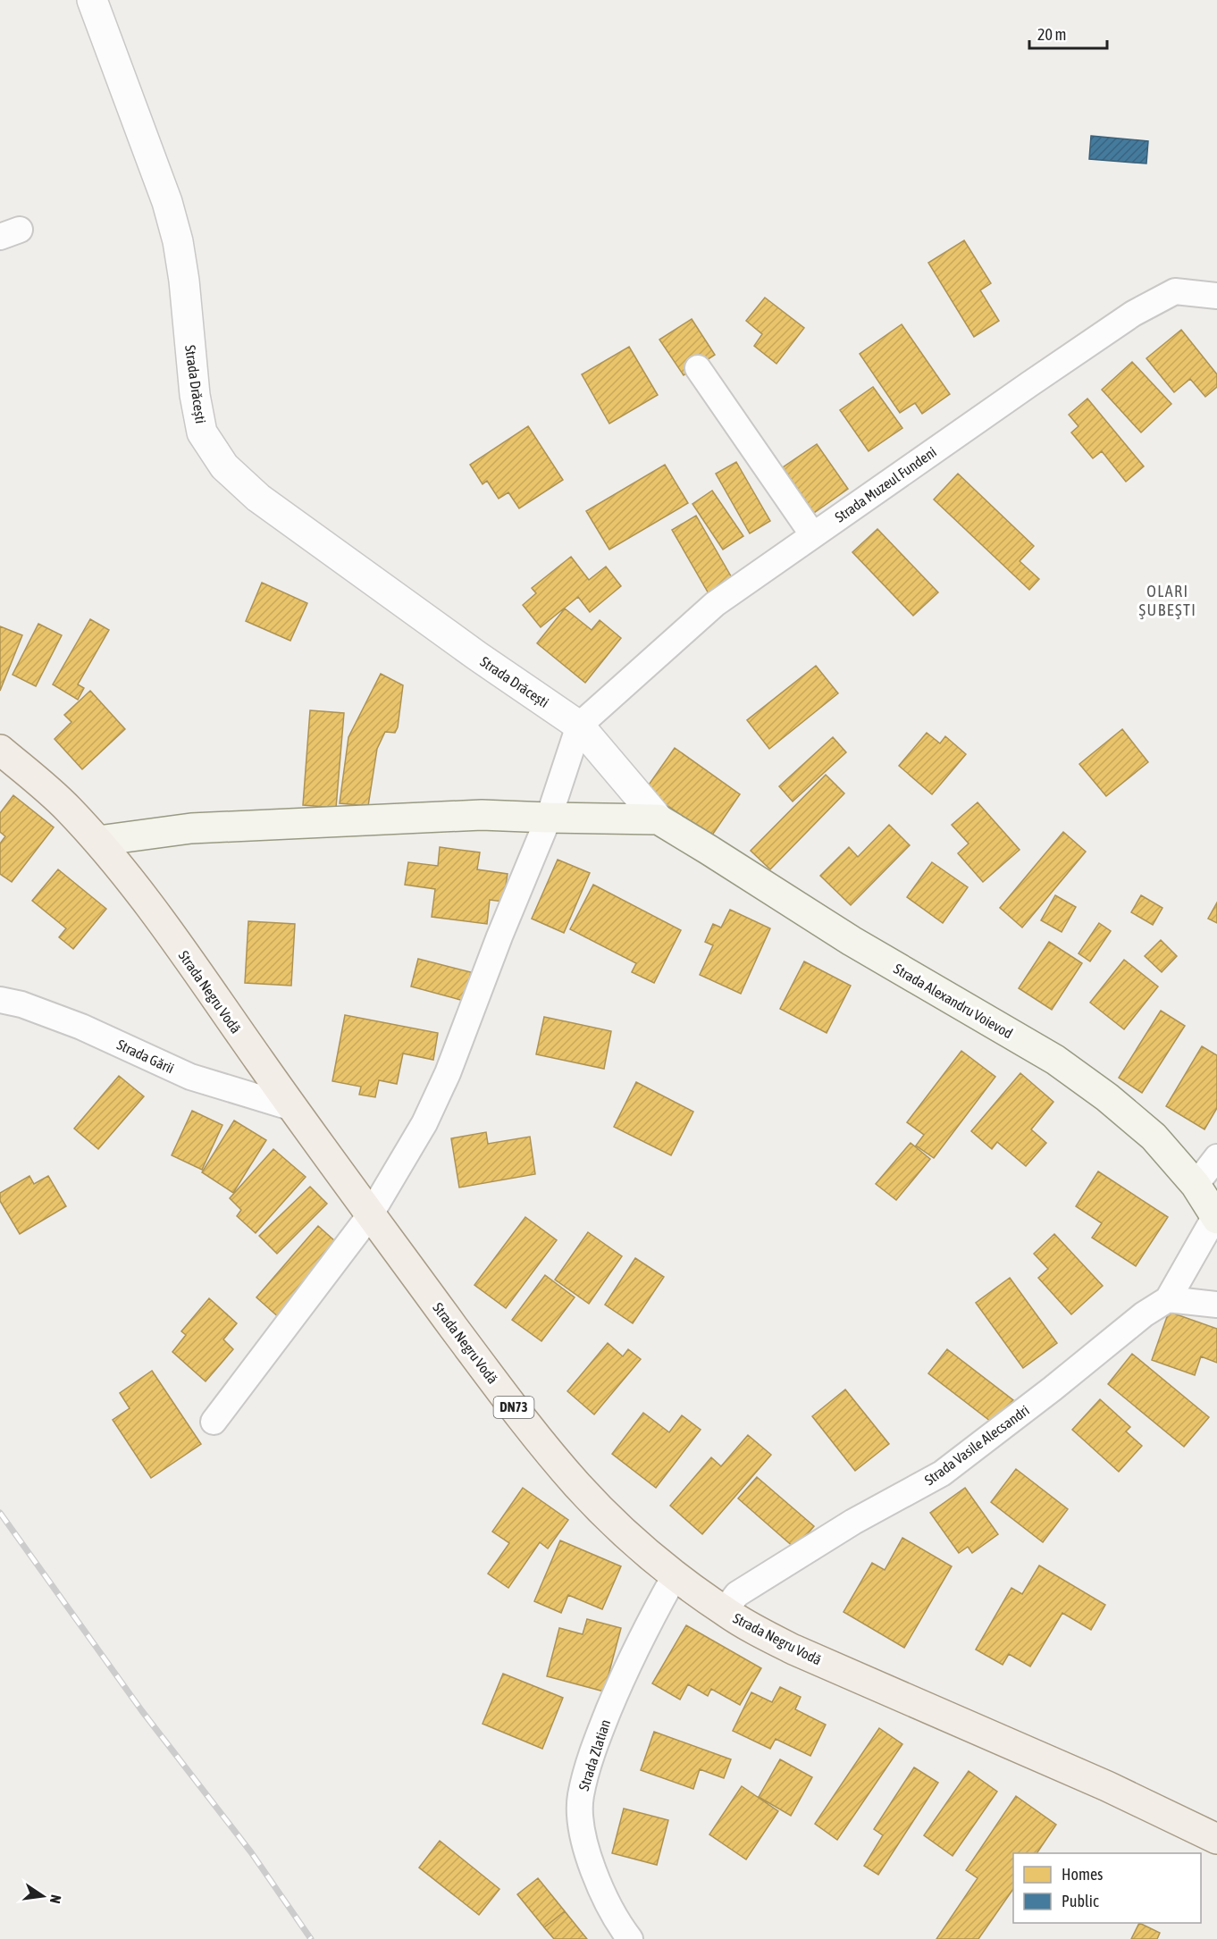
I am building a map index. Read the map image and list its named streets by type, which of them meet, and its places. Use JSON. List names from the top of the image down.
{
  "streets": {
    "main road": ["Strada Negru Vodă", "Strada Alexandru Voievod", "DN73"],
    "street": [
      "Strada Drăcești",
      "Strada Muzeul Fundeni",
      "Strada Gării",
      "Strada Vasile Alecsandri",
      "Strada Zlatian"
    ]
  },
  "crossings": [
    ["Strada Drăcești", "Strada Muzeul Fundeni"],
    ["Strada Drăcești", "Strada Alexandru Voievod"],
    ["Strada Negru Vodă", "Strada Gării"],
    ["Strada Negru Vodă", "Strada Vasile Alecsandri"],
    ["Strada Negru Vodă", "Strada Zlatian"],
    ["Strada Alexandru Voievod", "Strada Vasile Alecsandri"]
  ],
  "districts": ["OLARI ŞUBEŞTI"],
  "legend": ["Homes", "Public"],
  "scale_bar": "20 m",
  "north": "right"
}
